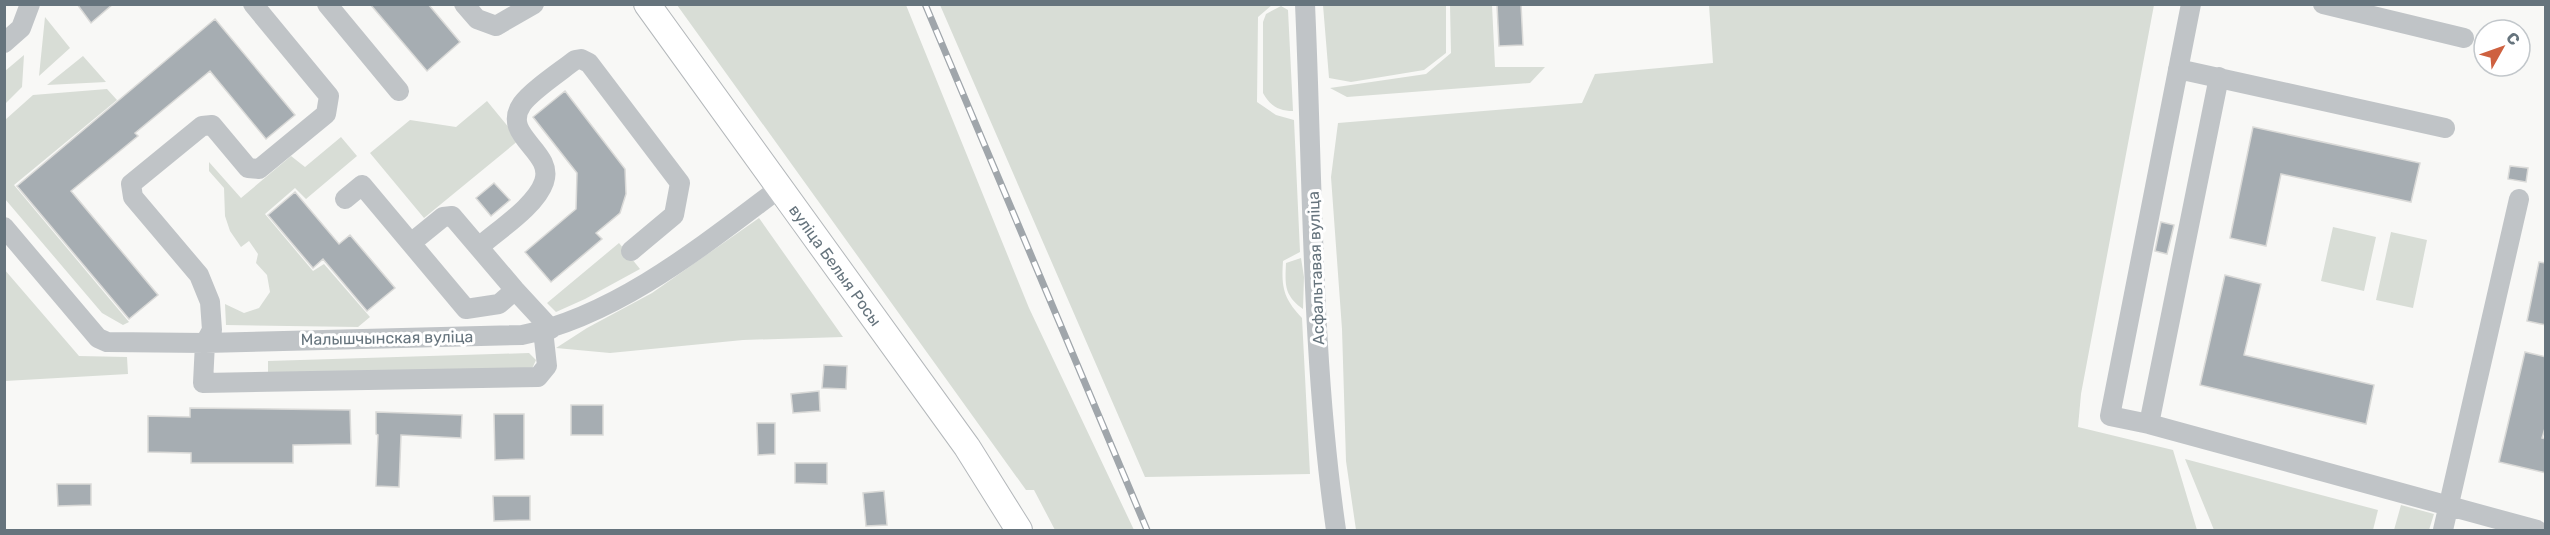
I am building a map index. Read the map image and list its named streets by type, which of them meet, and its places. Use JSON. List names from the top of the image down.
{
  "streets": {
    "main road": ["вуліца Белыя Росы"],
    "street": ["Асфальтавая вуліца", "Малышчынская вуліца"]
  },
  "crossings": [
    ["вуліца Белыя Росы", "Малышчынская вуліца"]
  ],
  "north": "top right"
}
